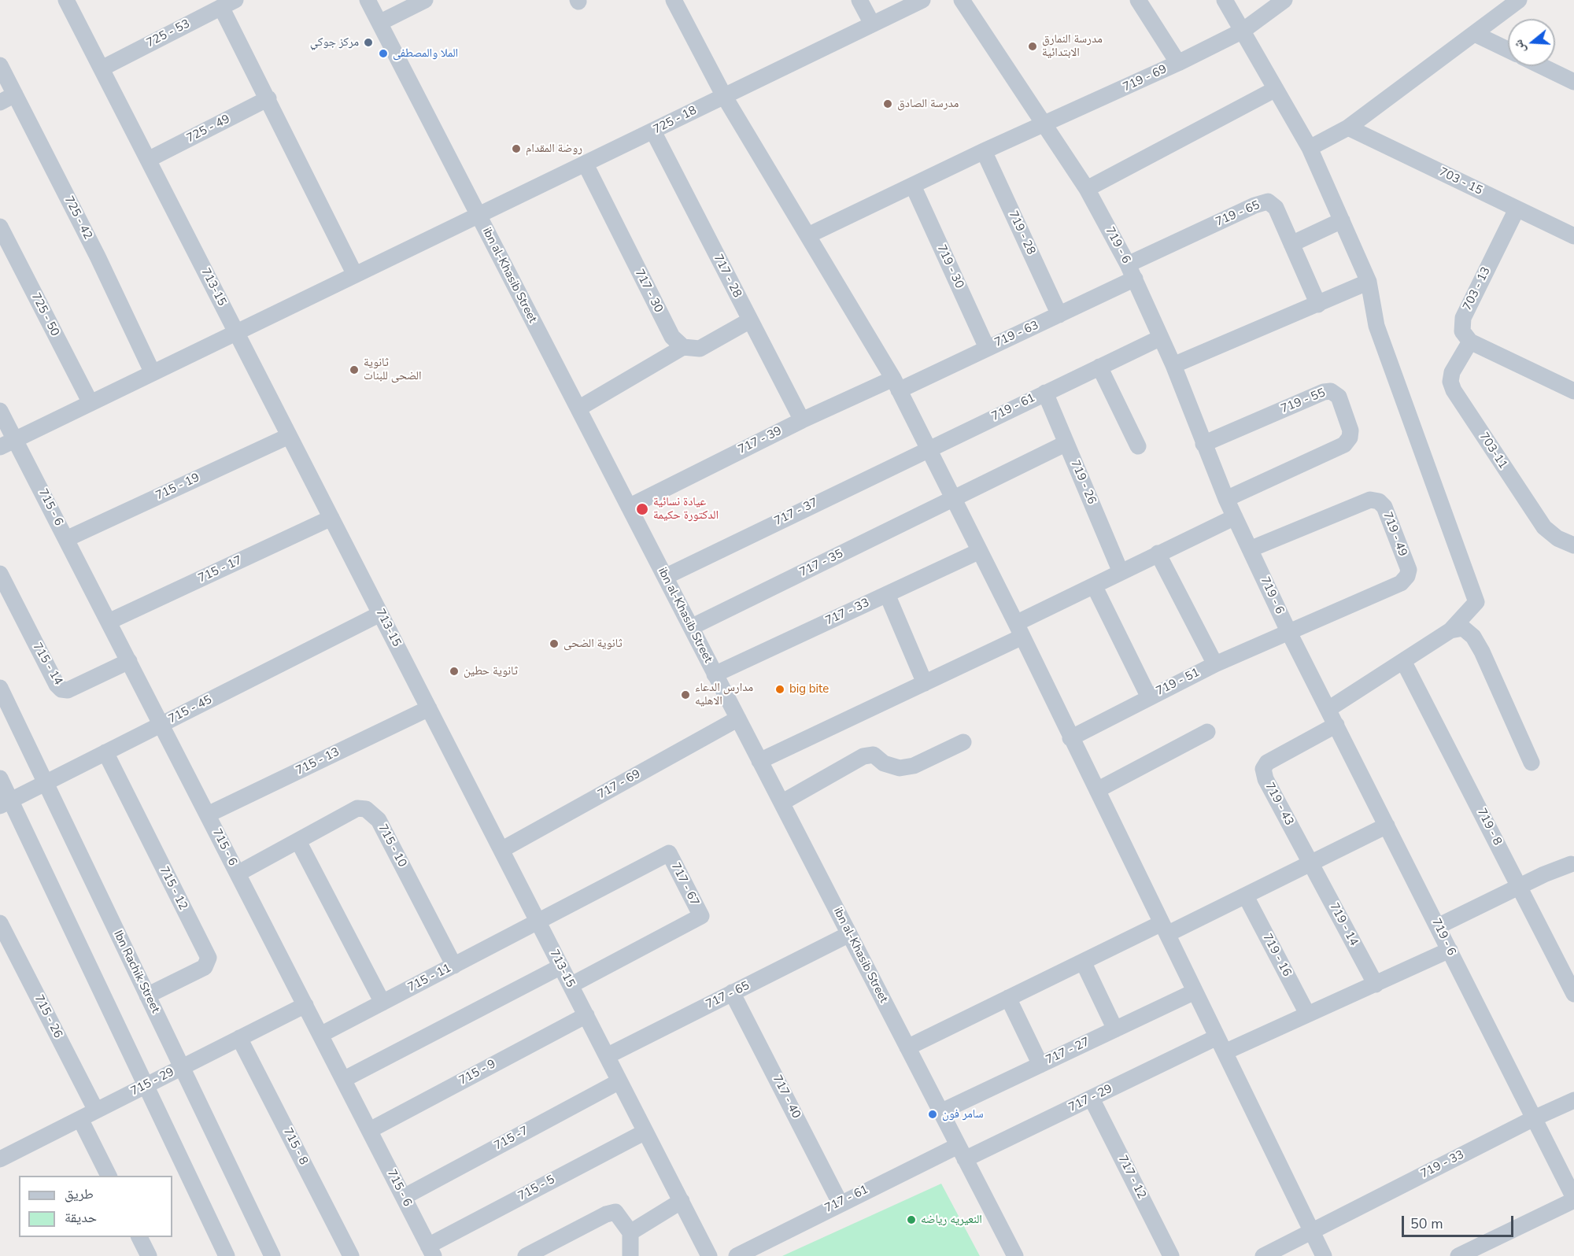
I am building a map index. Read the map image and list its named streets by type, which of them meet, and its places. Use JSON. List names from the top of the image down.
{
  "streets": {
    "street": [
      "725 - 53",
      "719 - 69",
      "725 - 18",
      "725 - 49",
      "703 - 15",
      "719 - 65",
      "725 - 42",
      "719 - 28",
      "719 - 6",
      "719 - 30",
      "ibn al-Khasib Street",
      "717 - 28",
      "713-15",
      "703 - 13",
      "717 - 30",
      "725 - 50",
      "719 - 63",
      "719 - 55",
      "719 - 61",
      "717 - 39",
      "703-11",
      "719 - 26",
      "715 - 19",
      "715 - 6",
      "717 - 37",
      "719 - 49",
      "717 - 35",
      "715 - 17",
      "717 - 33",
      "715 - 14",
      "719 - 51",
      "715 - 45",
      "715 - 13",
      "717 - 69",
      "719 - 43",
      "719 - 8",
      "715 - 10",
      "717 - 67",
      "715 - 12",
      "719 - 14",
      "719 - 16",
      "Ibn Rachik Street",
      "715 - 11",
      "717 - 65",
      "715 - 26",
      "717 - 27",
      "715 - 9",
      "715 - 29",
      "717 - 40",
      "717 - 29",
      "715 -7",
      "715 - 8",
      "719 - 33",
      "717 - 12",
      "715 - 5",
      "717 - 61"
    ]
  },
  "crossings": [
    ["725 - 53", "713-15"],
    ["719 - 69", "719 - 28"],
    ["719 - 69", "719 - 6"],
    ["719 - 69", "719 - 30"],
    ["725 - 18", "725 - 42"],
    ["725 - 18", "ibn al-Khasib Street"],
    ["725 - 18", "717 - 28"],
    ["725 - 18", "713-15"],
    ["725 - 18", "717 - 30"],
    ["725 - 18", "725 - 50"],
    ["725 - 18", "715 - 6"],
    ["725 - 49", "713-15"],
    ["703 - 15", "703 - 13"],
    ["719 - 65", "719 - 6"],
    ["719 - 65", "719 - 63"],
    ["719 - 28", "719 - 63"],
    ["719 - 6", "719 - 63"],
    ["719 - 6", "719 - 55"],
    ["719 - 6", "719 - 61"],
    ["719 - 6", "719 - 49"],
    ["719 - 6", "719 - 51"],
    ["719 - 6", "719 - 43"],
    ["719 - 6", "719 - 33"],
    ["719 - 30", "719 - 63"],
    ["ibn al-Khasib Street", "717 - 39"],
    ["ibn al-Khasib Street", "717 - 37"],
    ["ibn al-Khasib Street", "717 - 35"],
    ["ibn al-Khasib Street", "717 - 33"],
    ["ibn al-Khasib Street", "717 - 69"],
    ["ibn al-Khasib Street", "717 - 65"],
    ["ibn al-Khasib Street", "717 - 27"],
    ["ibn al-Khasib Street", "717 - 29"],
    ["ibn al-Khasib Street", "717 - 61"],
    ["717 - 28", "717 - 39"],
    ["713-15", "715 - 19"],
    ["713-15", "715 - 17"],
    ["713-15", "715 - 45"],
    ["713-15", "715 - 13"],
    ["713-15", "717 - 69"],
    ["713-15", "717 - 67"],
    ["713-15", "715 - 11"],
    ["713-15", "717 - 65"],
    ["713-15", "715 - 9"],
    ["713-15", "715 -7"],
    ["713-15", "715 - 5"],
    ["703 - 13", "703-11"],
    ["719 - 63", "717 - 39"],
    ["719 - 61", "719 - 26"],
    ["719 - 61", "717 - 37"],
    ["719 - 26", "717 - 35"],
    ["715 - 19", "715 - 6"],
    ["715 - 6", "715 - 17"],
    ["715 - 6", "715 - 14"],
    ["715 - 6", "715 - 45"],
    ["715 - 6", "715 - 13"],
    ["715 - 6", "715 - 10"],
    ["715 - 6", "715 - 11"],
    ["715 - 6", "715 - 9"],
    ["715 - 6", "715 - 29"],
    ["715 - 6", "715 -7"],
    ["715 - 6", "715 - 5"],
    ["719 - 49", "719 - 51"],
    ["715 - 45", "715 - 12"],
    ["715 - 45", "Ibn Rachik Street"],
    ["719 - 43", "719 - 14"],
    ["715 - 10", "715 - 11"],
    ["717 - 67", "715 - 11"],
    ["715 - 12", "Ibn Rachik Street"],
    ["Ibn Rachik Street", "715 - 29"],
    ["717 - 65", "717 - 40"],
    ["715 - 26", "715 - 29"],
    ["715 - 29", "715 - 8"],
    ["717 - 40", "717 - 61"],
    ["717 - 29", "717 - 12"],
    ["717 - 29", "717 - 61"]
  ],
  "places": [
    "مركز جوكي",
    "مدرسة النمارق الابتدائية",
    "الملا والمصطفى",
    "مدرسة الصادق",
    "روضة المقدام",
    "ثانوية الضحى للبنات",
    "عيادة نسائية الدكتورة حكيمة",
    "ثانوية الضحى",
    "ثانوية حطين",
    "big bite",
    "مدارس الدعاء الاهليه",
    "سامر فون",
    "النعيريه رياضه"
  ],
  "legend": ["طريق", "حديقة"],
  "scale_bar": "50 m",
  "north": "left"
}
